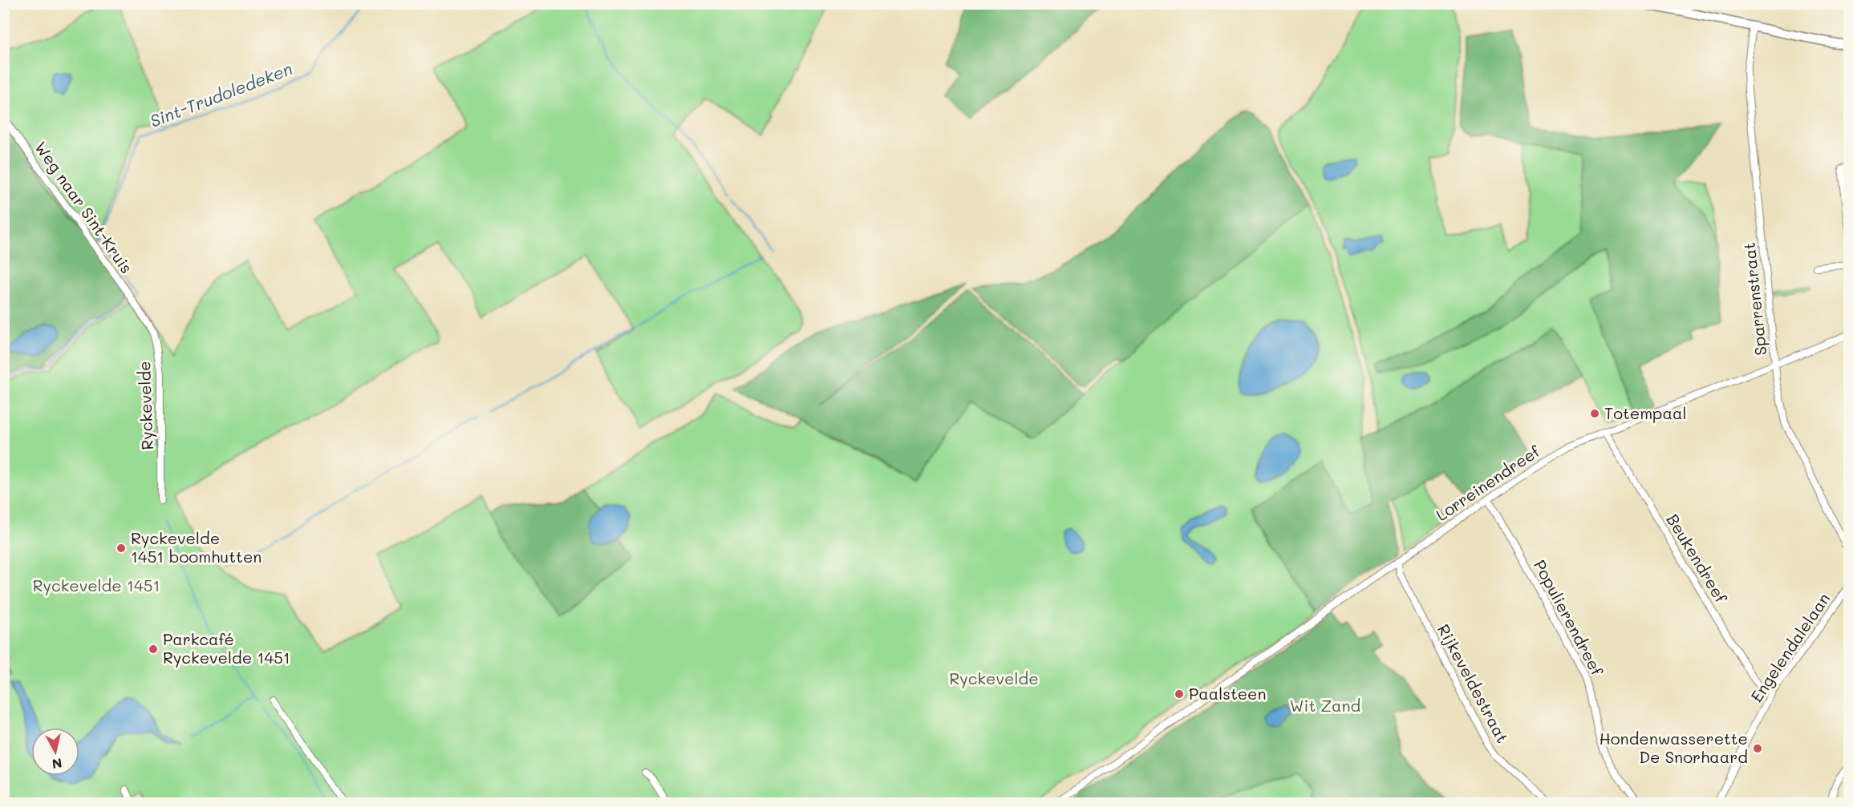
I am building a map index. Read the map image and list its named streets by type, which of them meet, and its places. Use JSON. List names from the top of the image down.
{
  "streets": {
    "street": [
      "Weg naar Sint-Kruis",
      "Sparrenstraat",
      "Ryckevelde",
      "Lorreinendreef",
      "Beukendreef",
      "Populierendreef",
      "Engelendalelaan",
      "Rijkeveldestraat"
    ]
  },
  "crossings": [
    ["Weg naar Sint-Kruis", "Ryckevelde"],
    ["Sparrenstraat", "Lorreinendreef"],
    ["Lorreinendreef", "Beukendreef"],
    ["Lorreinendreef", "Populierendreef"],
    ["Lorreinendreef", "Rijkeveldestraat"],
    ["Beukendreef", "Engelendalelaan"]
  ],
  "water": ["Sint-Trudoledeken"],
  "parks": ["Ryckevelde 1451", "Ryckevelde", "Wit Zand"],
  "places": [
    "Totempaal",
    "Ryckevelde 1451 boomhutten",
    "Parkcafé Ryckevelde 1451",
    "Paalsteen",
    "Hondenwasserette De Snorhaard"
  ],
  "north": "bottom"
}
